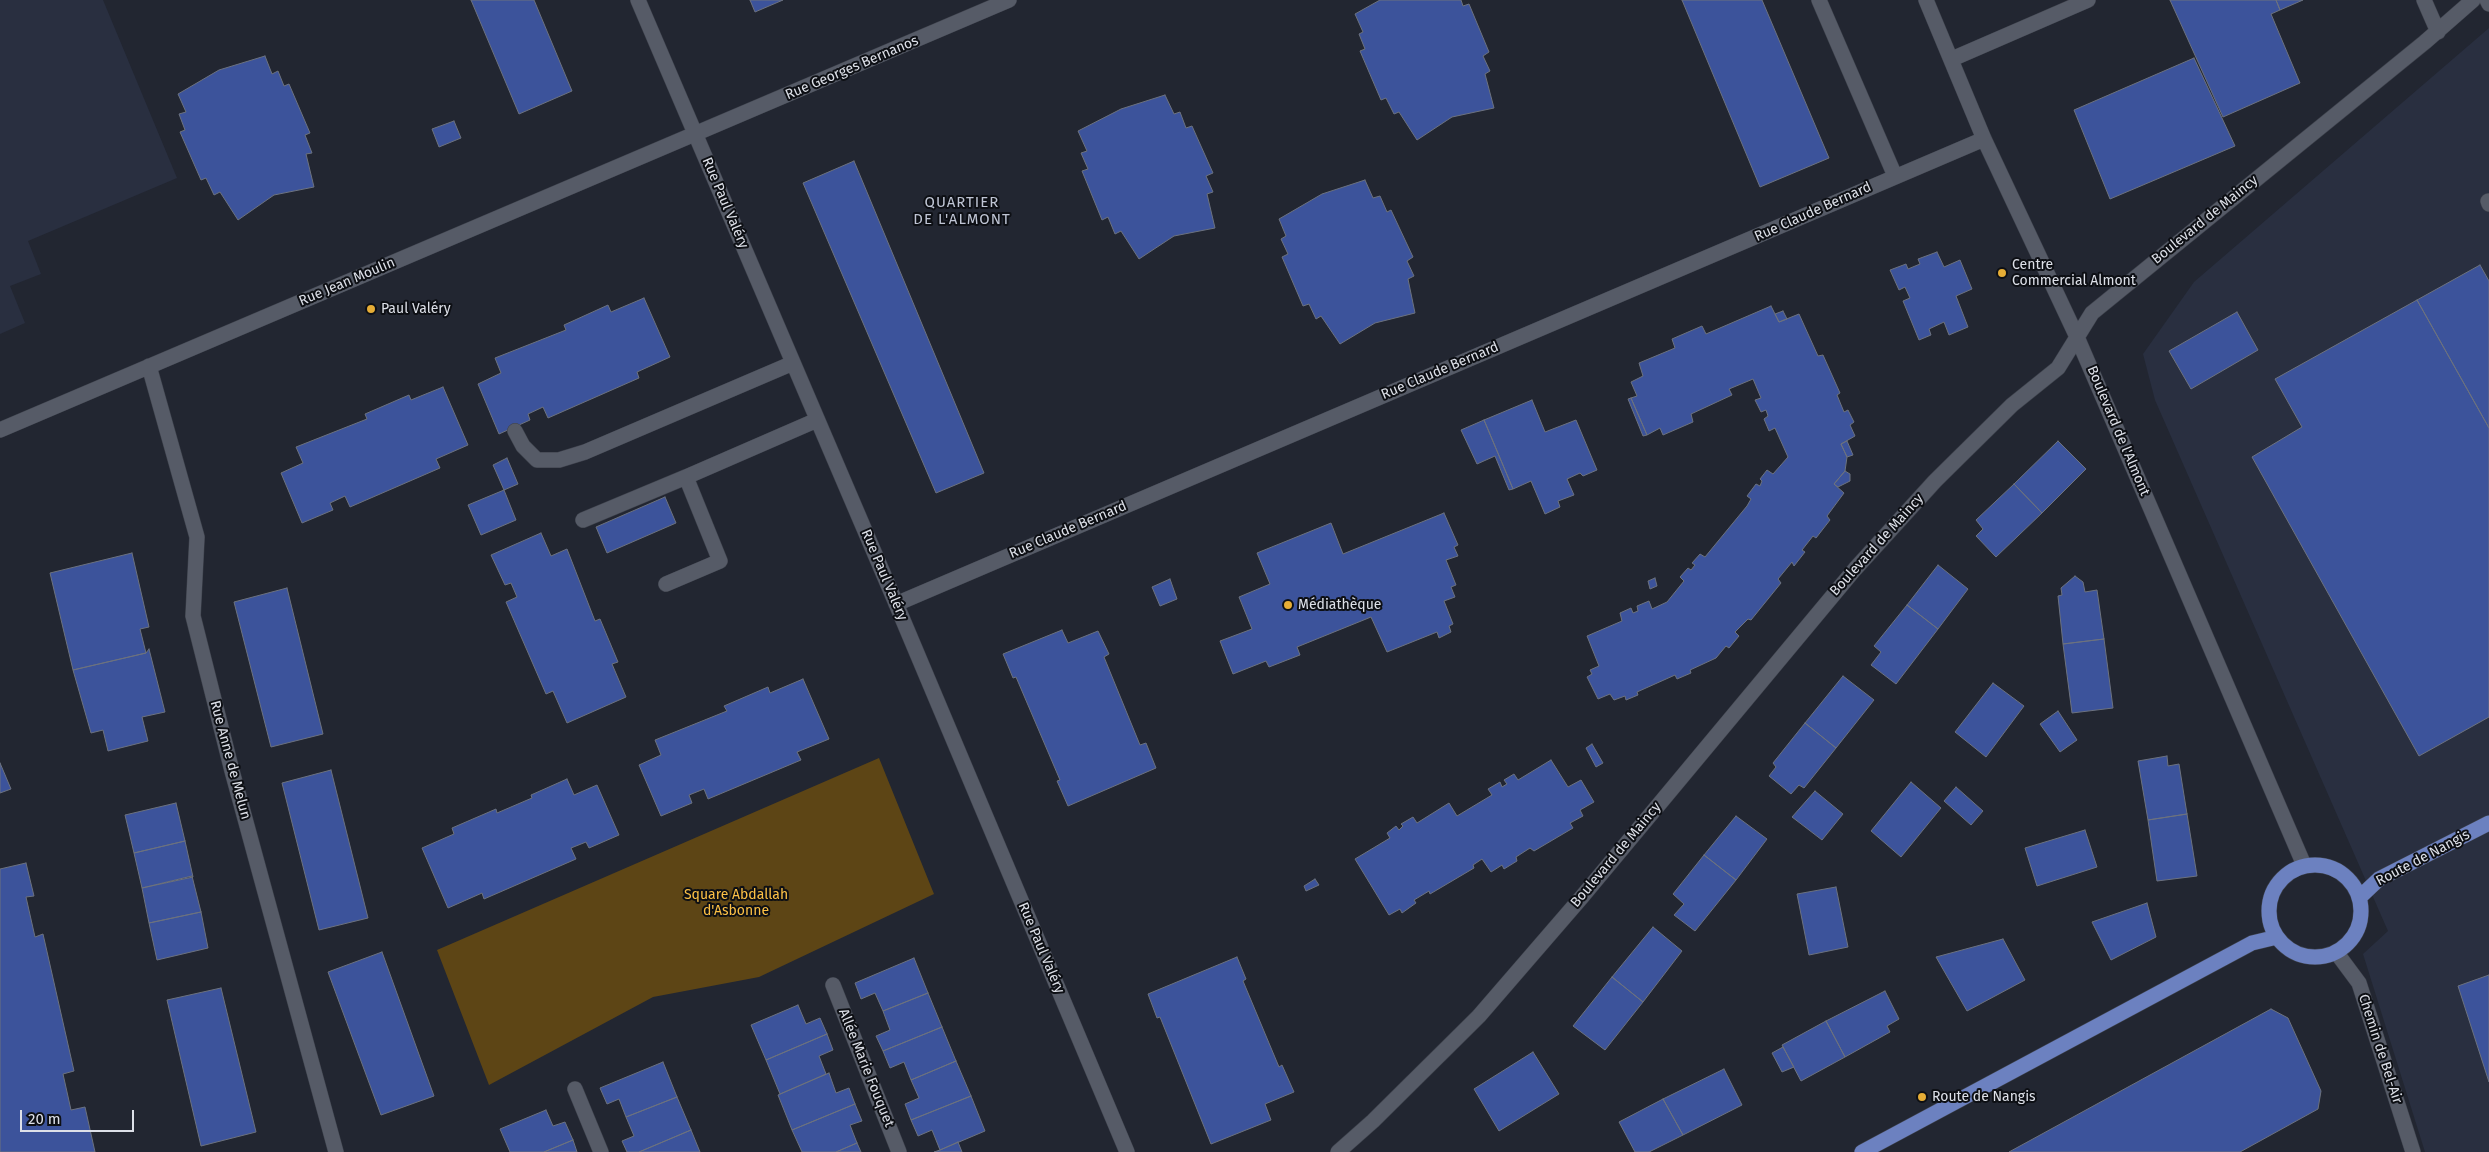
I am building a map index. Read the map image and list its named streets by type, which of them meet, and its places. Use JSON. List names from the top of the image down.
{
  "streets": {
    "main road": ["Route de Nangis"],
    "street": [
      "Rue Georges Bernanos",
      "Rue Paul Valéry",
      "Rue Claude Bernard",
      "Boulevard de Maincy",
      "Rue Jean Moulin",
      "Boulevard de l'Almont",
      "Rue Anne de Melun",
      "Chemin de Bel-Air",
      "Allée Marie Fouquet"
    ]
  },
  "crossings": [
    ["Rue Georges Bernanos", "Rue Paul Valéry"],
    ["Rue Georges Bernanos", "Rue Jean Moulin"],
    ["Rue Paul Valéry", "Rue Claude Bernard"],
    ["Rue Paul Valéry", "Rue Jean Moulin"],
    ["Rue Claude Bernard", "Boulevard de l'Almont"],
    ["Boulevard de Maincy", "Boulevard de l'Almont"],
    ["Rue Jean Moulin", "Rue Anne de Melun"],
    ["Boulevard de l'Almont", "Route de Nangis"],
    ["Boulevard de l'Almont", "Chemin de Bel-Air"],
    ["Route de Nangis", "Chemin de Bel-Air"]
  ],
  "districts": ["QUARTIER DE L'ALMONT"],
  "parks": ["Square Abdallah d'Asbonne"],
  "places": [
    "Centre Commercial Almont",
    "Paul Valéry",
    "Médiathèque",
    "Route de Nangis"
  ],
  "scale_bar": "20 m"
}
